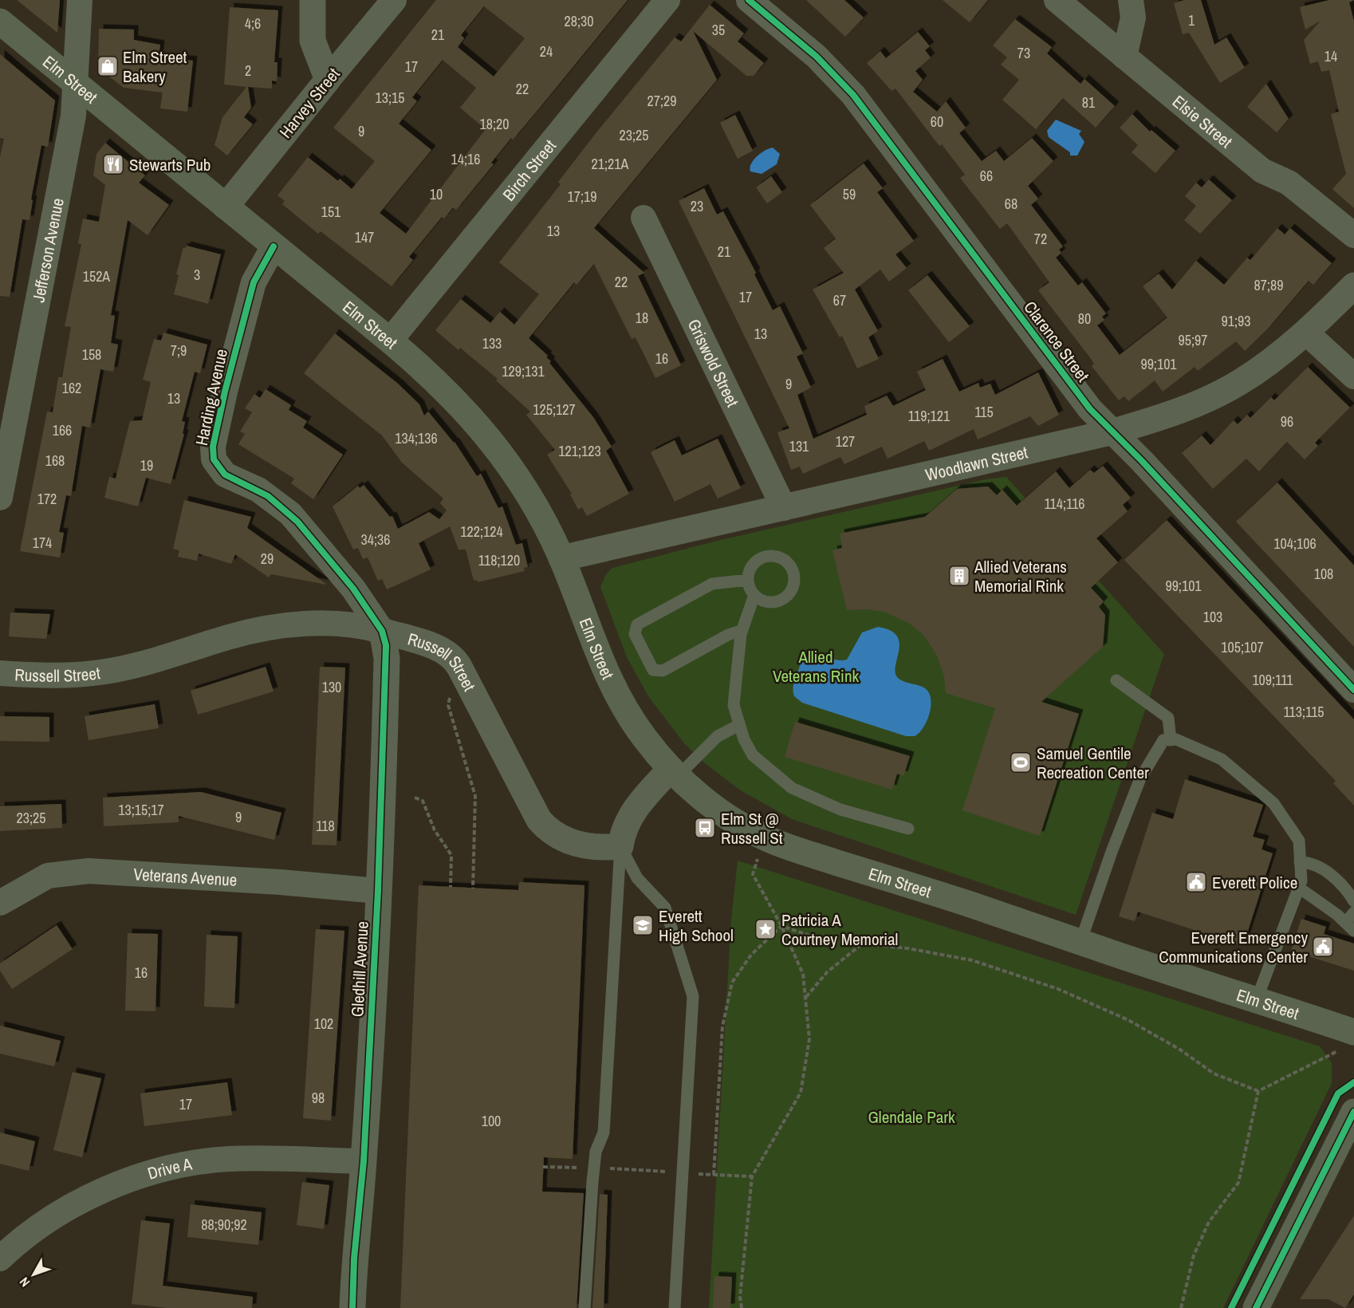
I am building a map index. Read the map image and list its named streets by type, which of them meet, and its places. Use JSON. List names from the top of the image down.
{
  "streets": {
    "main road": ["Elm Street"],
    "street": [
      "Harvey Street",
      "Elsie Street",
      "Birch Street",
      "Jefferson Avenue",
      "Clarence Street",
      "Griswold Street",
      "Harding Avenue",
      "Woodlawn Street",
      "Russell Street",
      "Veterans Avenue",
      "Gledhill Avenue",
      "Drive A"
    ]
  },
  "crossings": [
    ["Elm Street", "Harvey Street"],
    ["Elm Street", "Birch Street"],
    ["Elm Street", "Jefferson Avenue"],
    ["Elm Street", "Harding Avenue"],
    ["Elm Street", "Woodlawn Street"],
    ["Clarence Street", "Woodlawn Street"],
    ["Griswold Street", "Woodlawn Street"],
    ["Harding Avenue", "Russell Street"],
    ["Harding Avenue", "Gledhill Avenue"],
    ["Russell Street", "Gledhill Avenue"],
    ["Veterans Avenue", "Gledhill Avenue"],
    ["Gledhill Avenue", "Drive A"]
  ],
  "parks": ["Allied Veterans Rink", "Glendale Park"],
  "places": {
    "shop": ["Elm Street Bakery"],
    "restaurant": ["Stewarts Pub"],
    "building": ["Allied Veterans Memorial Rink"],
    "sports": ["Samuel Gentile Recreation Center"],
    "bus stop": ["Elm St @ Russell St"],
    "public building": ["Everett Police", "Everett Emergency Communications Center"],
    "school or university": ["Everett High School"],
    "place": ["Patricia A Courtney Memorial"]
  },
  "house_numbers": [
    "1",
    "28;30",
    "4;6",
    "35",
    "21",
    "24",
    "73",
    "14",
    "17",
    "2",
    "22",
    "13;15",
    "27;29",
    "81",
    "60",
    "18;20",
    "9",
    "23;25",
    "14;16",
    "21;21A",
    "66",
    "10",
    "59",
    "17;19",
    "68",
    "23",
    "151",
    "13",
    "147",
    "72",
    "21",
    "3",
    "152A",
    "22",
    "87;89",
    "17",
    "67",
    "18",
    "80",
    "91;93",
    "13",
    "95;97",
    "133",
    "7;9",
    "158",
    "16",
    "99;101",
    "129;131",
    "9",
    "162",
    "13",
    "125;127",
    "115",
    "119;121",
    "96",
    "166",
    "134;136",
    "127",
    "131",
    "121;123",
    "168",
    "19",
    "172",
    "114;116",
    "122;124",
    "34;36",
    "174",
    "104;106",
    "29",
    "118;120",
    "108",
    "99;101",
    "103",
    "105;107",
    "109;111",
    "130",
    "113;115",
    "13;15;17",
    "9",
    "23;25",
    "118",
    "16",
    "102",
    "98",
    "17",
    "100",
    "88;90;92"
  ],
  "north": "bottom left"
}
